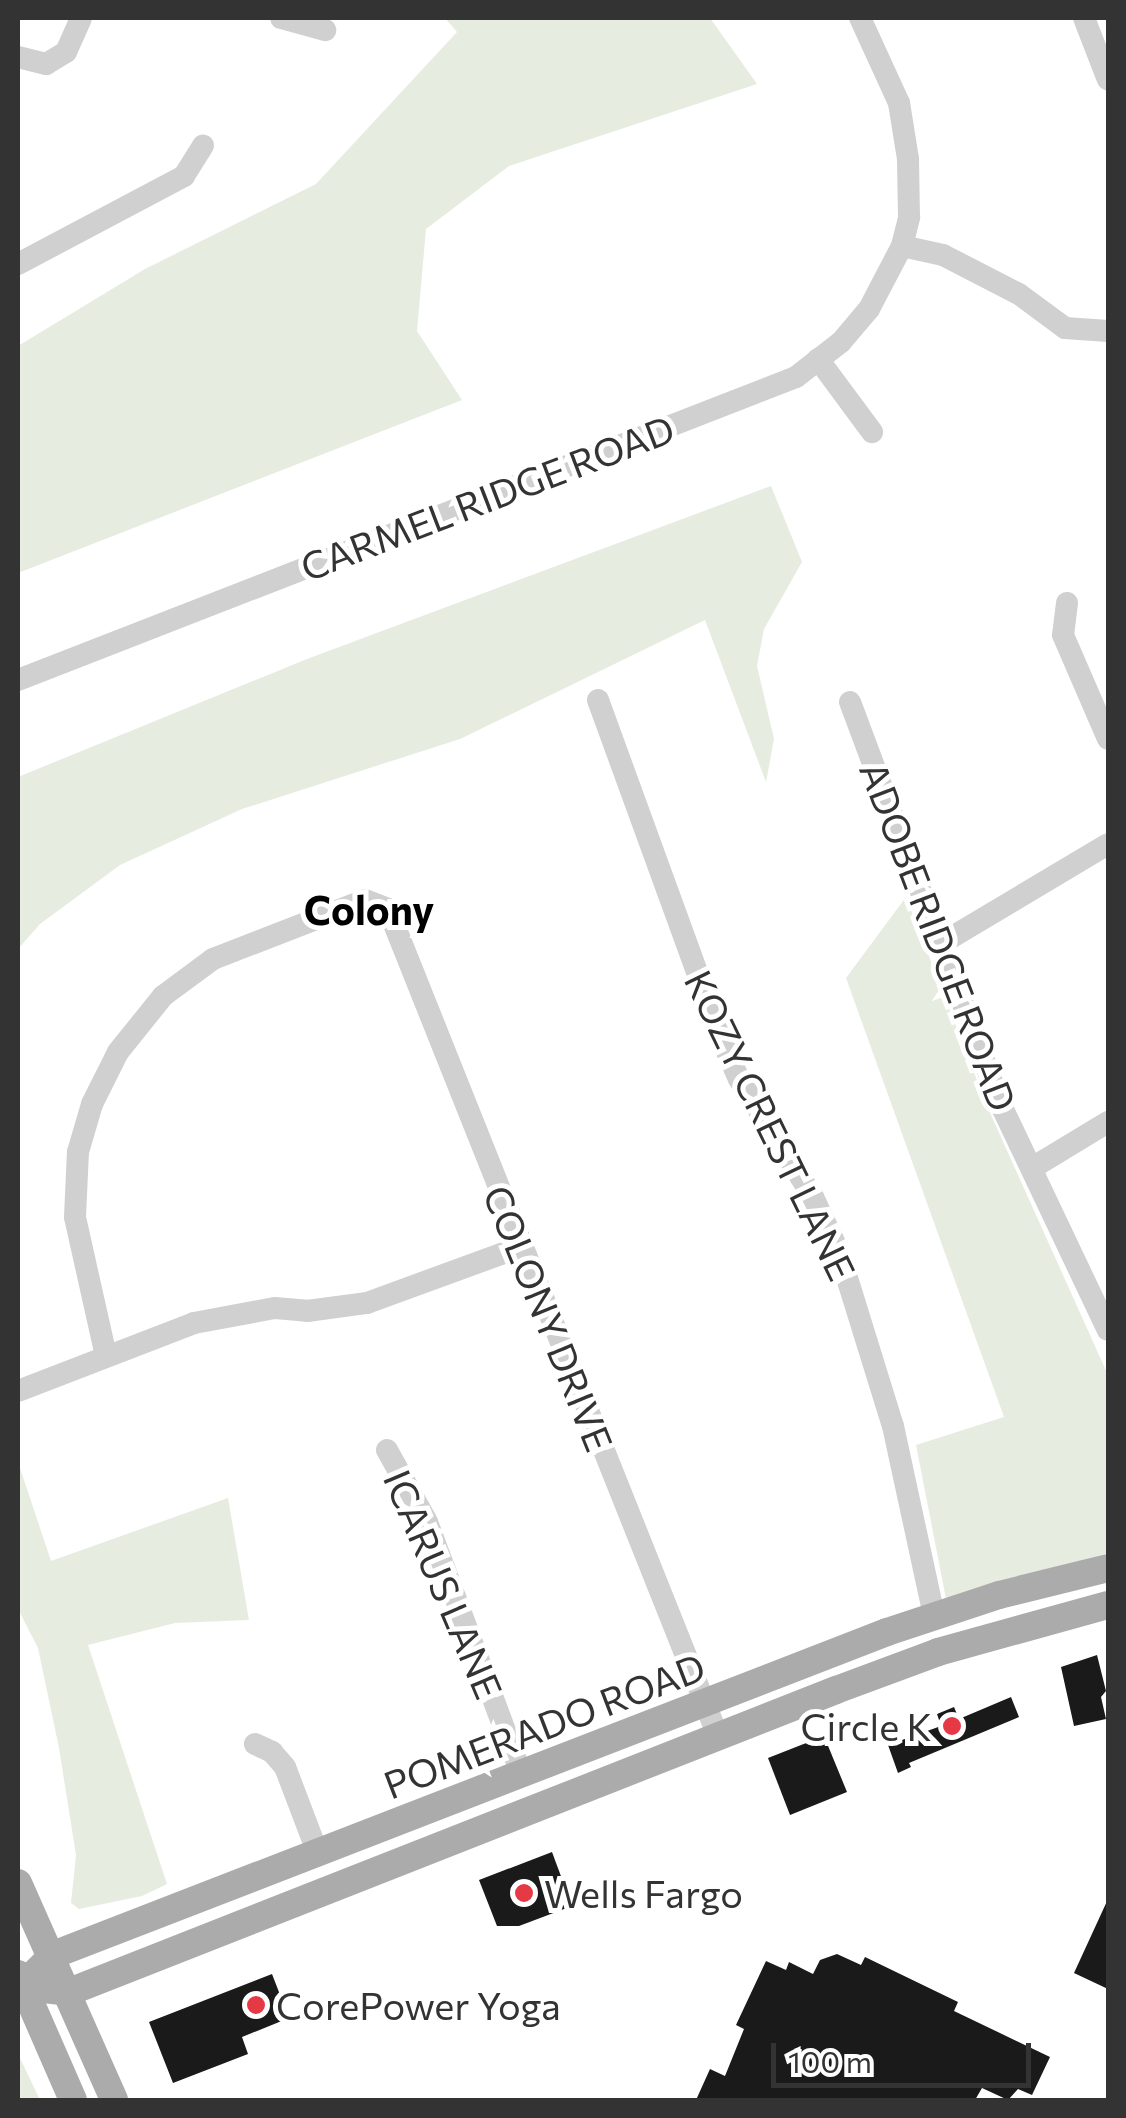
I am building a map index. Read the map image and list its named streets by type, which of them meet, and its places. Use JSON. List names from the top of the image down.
{
  "streets": {
    "main road": ["POMERADO ROAD"],
    "street": [
      "CARMEL RIDGE ROAD",
      "ADOBE RIDGE ROAD",
      "KOZY CREST LANE",
      "COLONY DRIVE",
      "ICARUS LANE"
    ]
  },
  "crossings": [
    ["KOZY CREST LANE", "POMERADO ROAD"],
    ["COLONY DRIVE", "POMERADO ROAD"],
    ["ICARUS LANE", "POMERADO ROAD"]
  ],
  "districts": ["Colony"],
  "places": ["Circle K", "Wells Fargo", "CorePower Yoga"],
  "scale_bar": "100 m"
}
